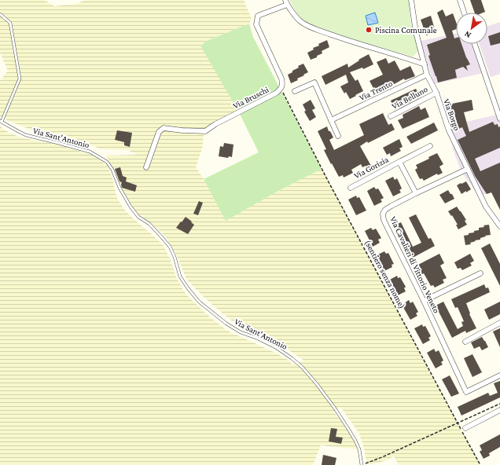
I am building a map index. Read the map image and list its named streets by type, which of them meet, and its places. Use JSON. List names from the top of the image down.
{
  "streets": {
    "street": [
      "Via Trento",
      "Via Bruschi",
      "Via Belluno",
      "Via Borgo",
      "Via Gorizia",
      "Via Cavalieri di Vittorio Veneto"
    ],
    "lane": ["Via Sant'Antonio"],
    "path": ["(sentiero senza nome)"]
  },
  "crossings": [
    ["Via Trento", "Via Borgo"],
    ["Via Bruschi", "Via Borgo"],
    ["Via Bruschi", "(sentiero senza nome)"],
    ["Via Belluno", "Via Borgo"],
    ["Via Borgo", "Via Cavalieri di Vittorio Veneto"],
    ["Via Gorizia", "Via Cavalieri di Vittorio Veneto"]
  ],
  "places": ["Piscina Comunale"],
  "north": "bottom left"
}
